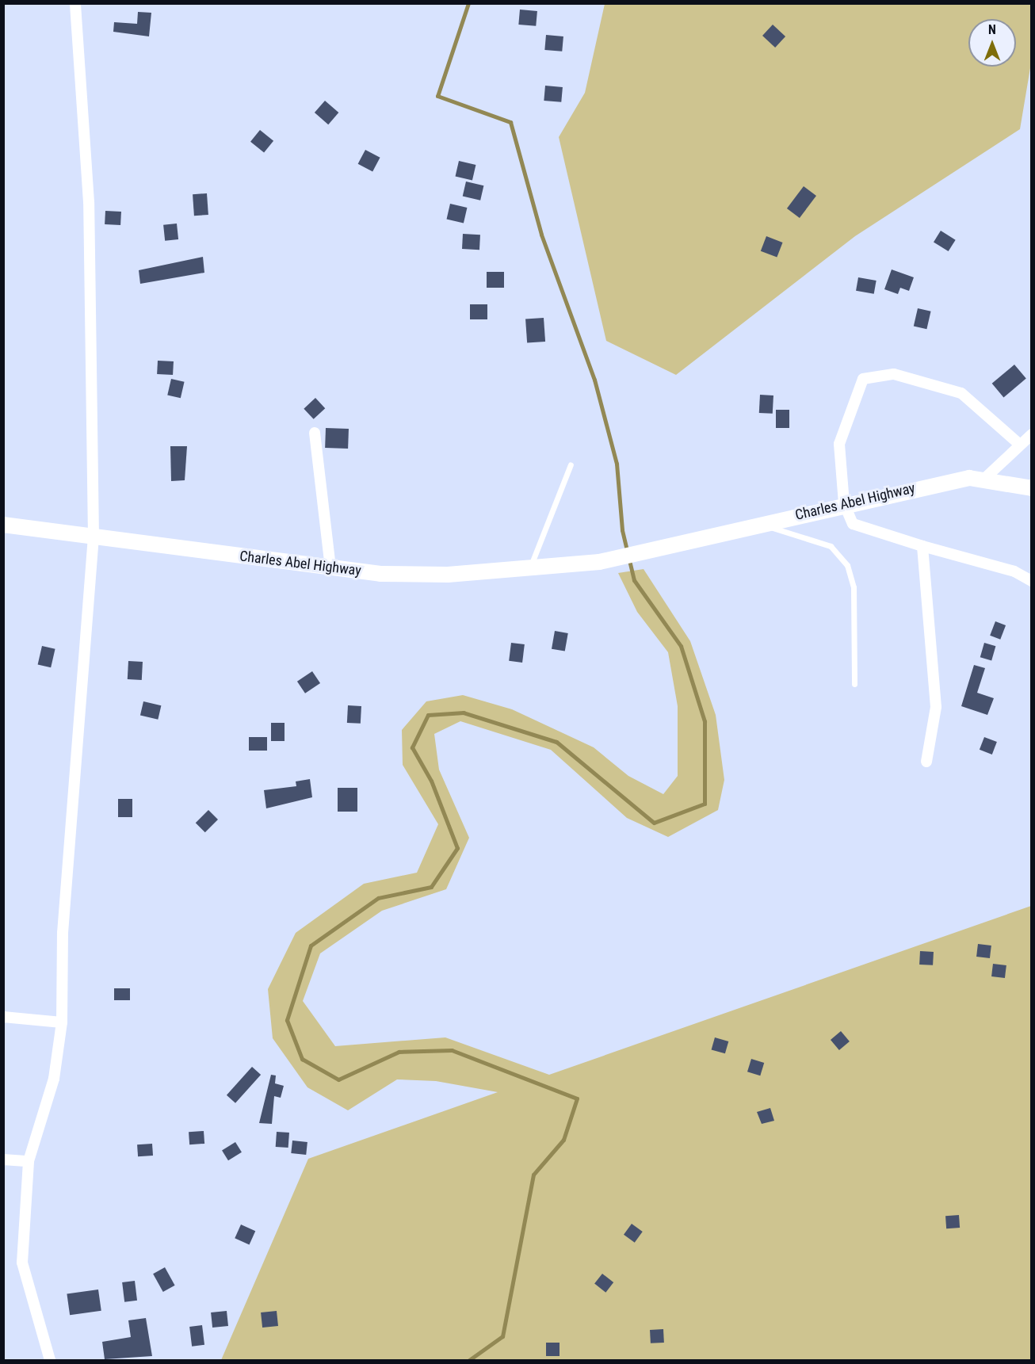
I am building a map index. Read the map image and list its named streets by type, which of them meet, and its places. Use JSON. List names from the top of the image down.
{
  "streets": {
    "main road": ["Charles Abel Highway"]
  },
  "north": "top"
}
